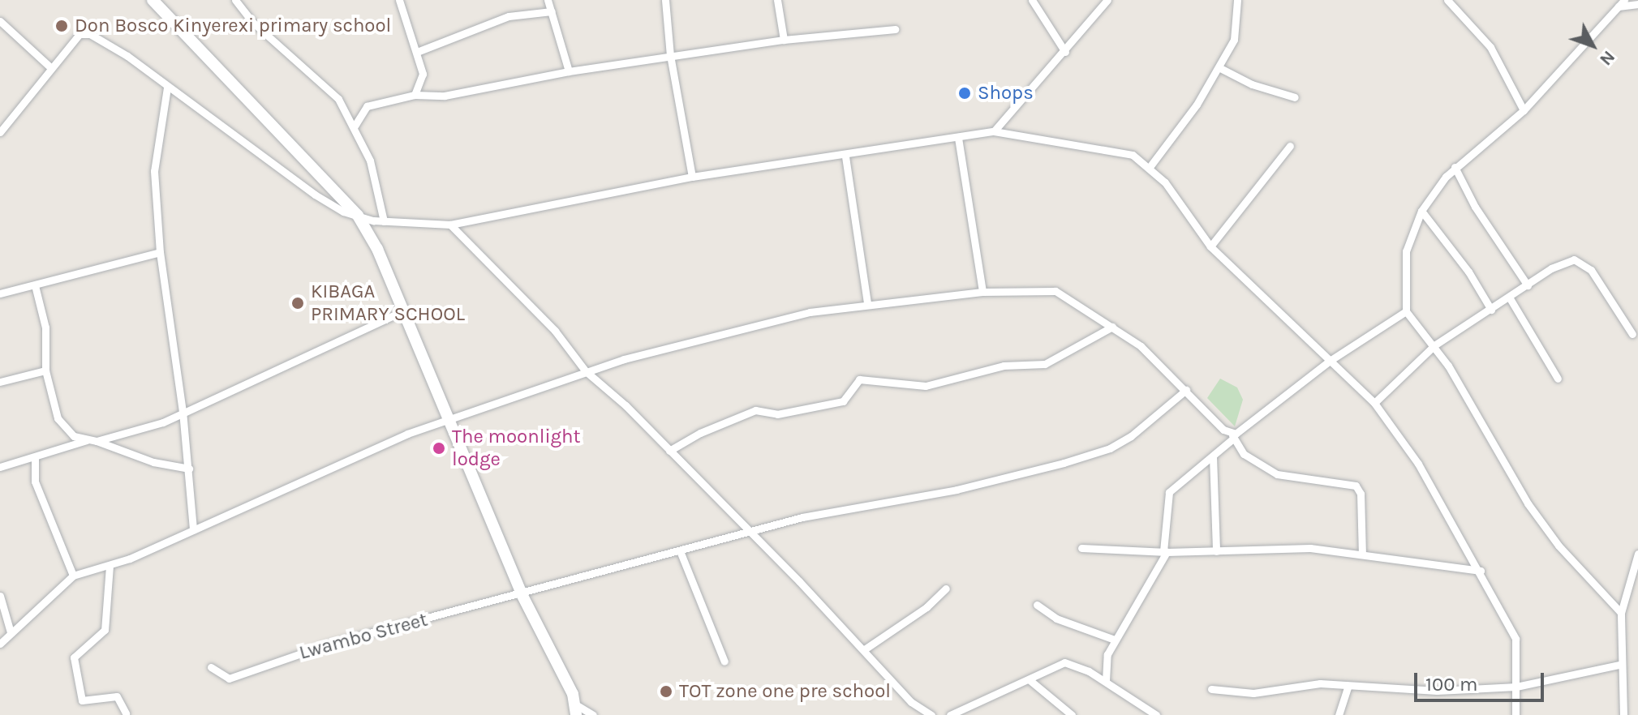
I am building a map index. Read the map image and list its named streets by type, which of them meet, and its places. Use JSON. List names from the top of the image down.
{
  "streets": {
    "street": ["Lwambo Street"]
  },
  "places": [
    "Don Bosco Kinyerexi primary school",
    "Shops",
    "KIBAGA PRIMARY SCHOOL",
    "The moonlight lodge",
    "TOT zone one pre school"
  ],
  "scale_bar": "100 m",
  "north": "bottom right"
}
